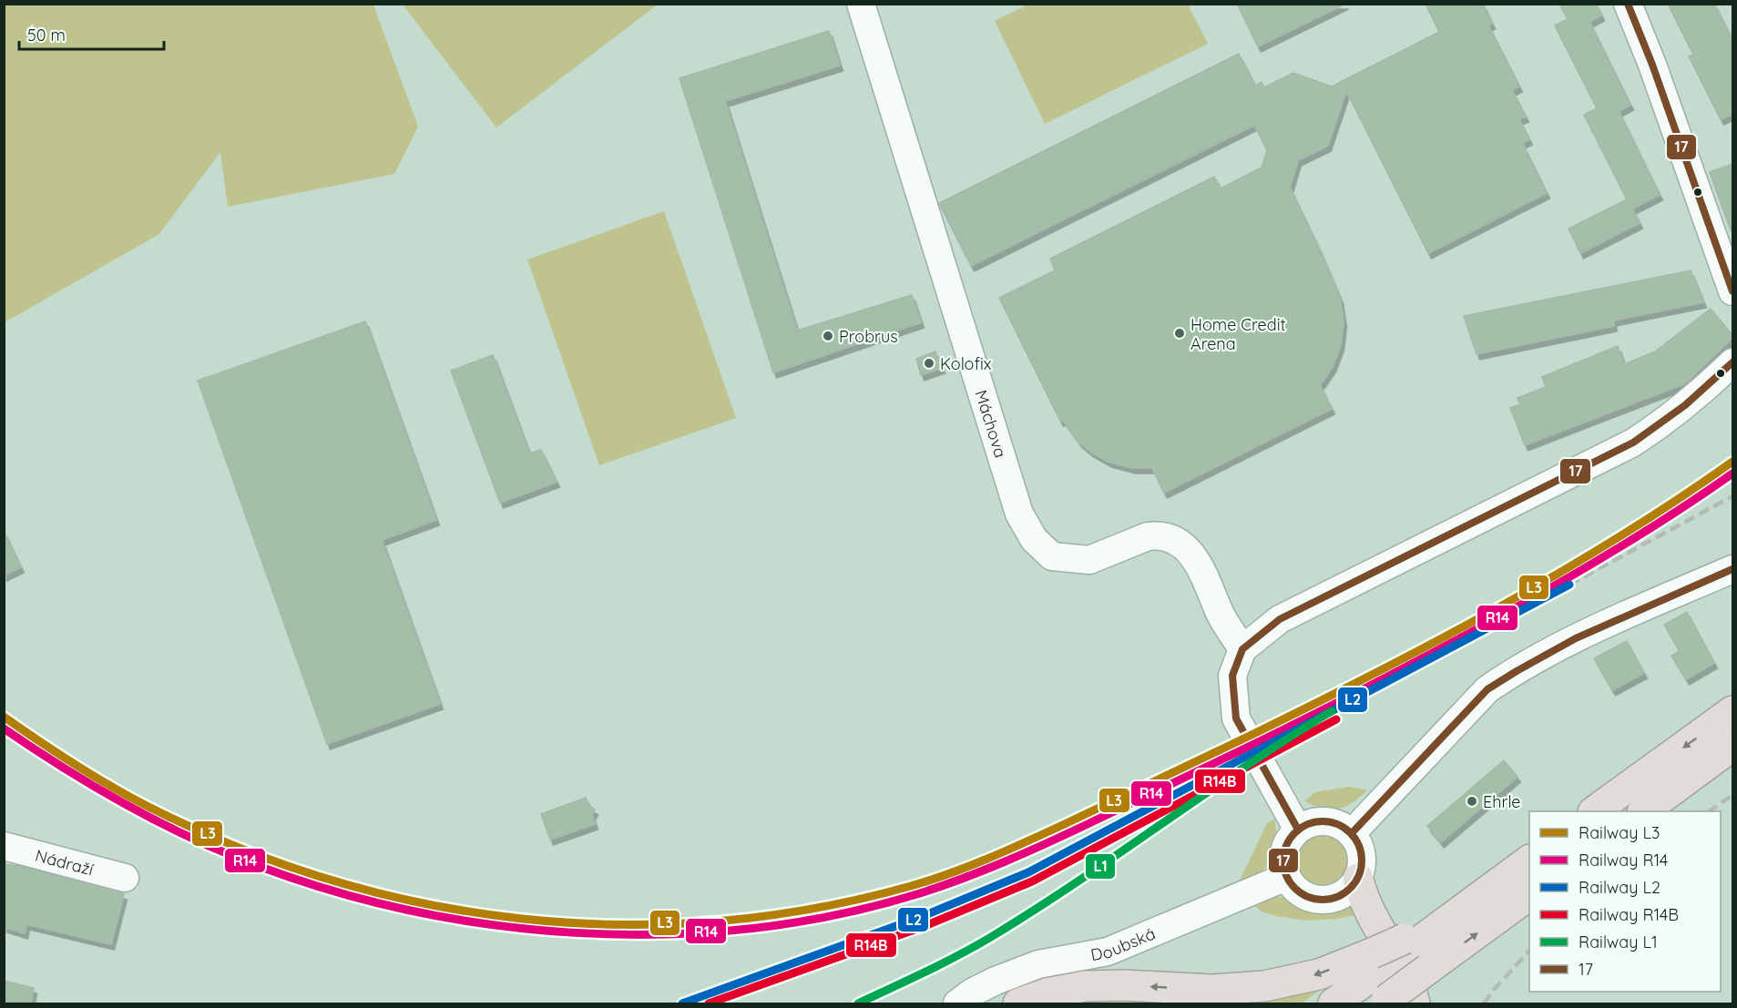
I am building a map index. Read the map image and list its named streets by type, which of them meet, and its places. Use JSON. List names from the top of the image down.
{
  "streets": {
    "street": ["Máchova", "Nádraží", "Doubská"]
  },
  "places": [
    "Home Credit Arena",
    "Probrus",
    "Kolofix",
    "Ehrle"
  ],
  "lines": [
    "transit line 17",
    "rail line L3",
    "rail line R14",
    "rail line L2",
    "rail line L1",
    "rail line R14B"
  ],
  "legend": [
    "Railway L3",
    "Railway R14",
    "Railway L2",
    "Railway R14B",
    "Railway L1",
    "17"
  ],
  "scale_bar": "50 m"
}
